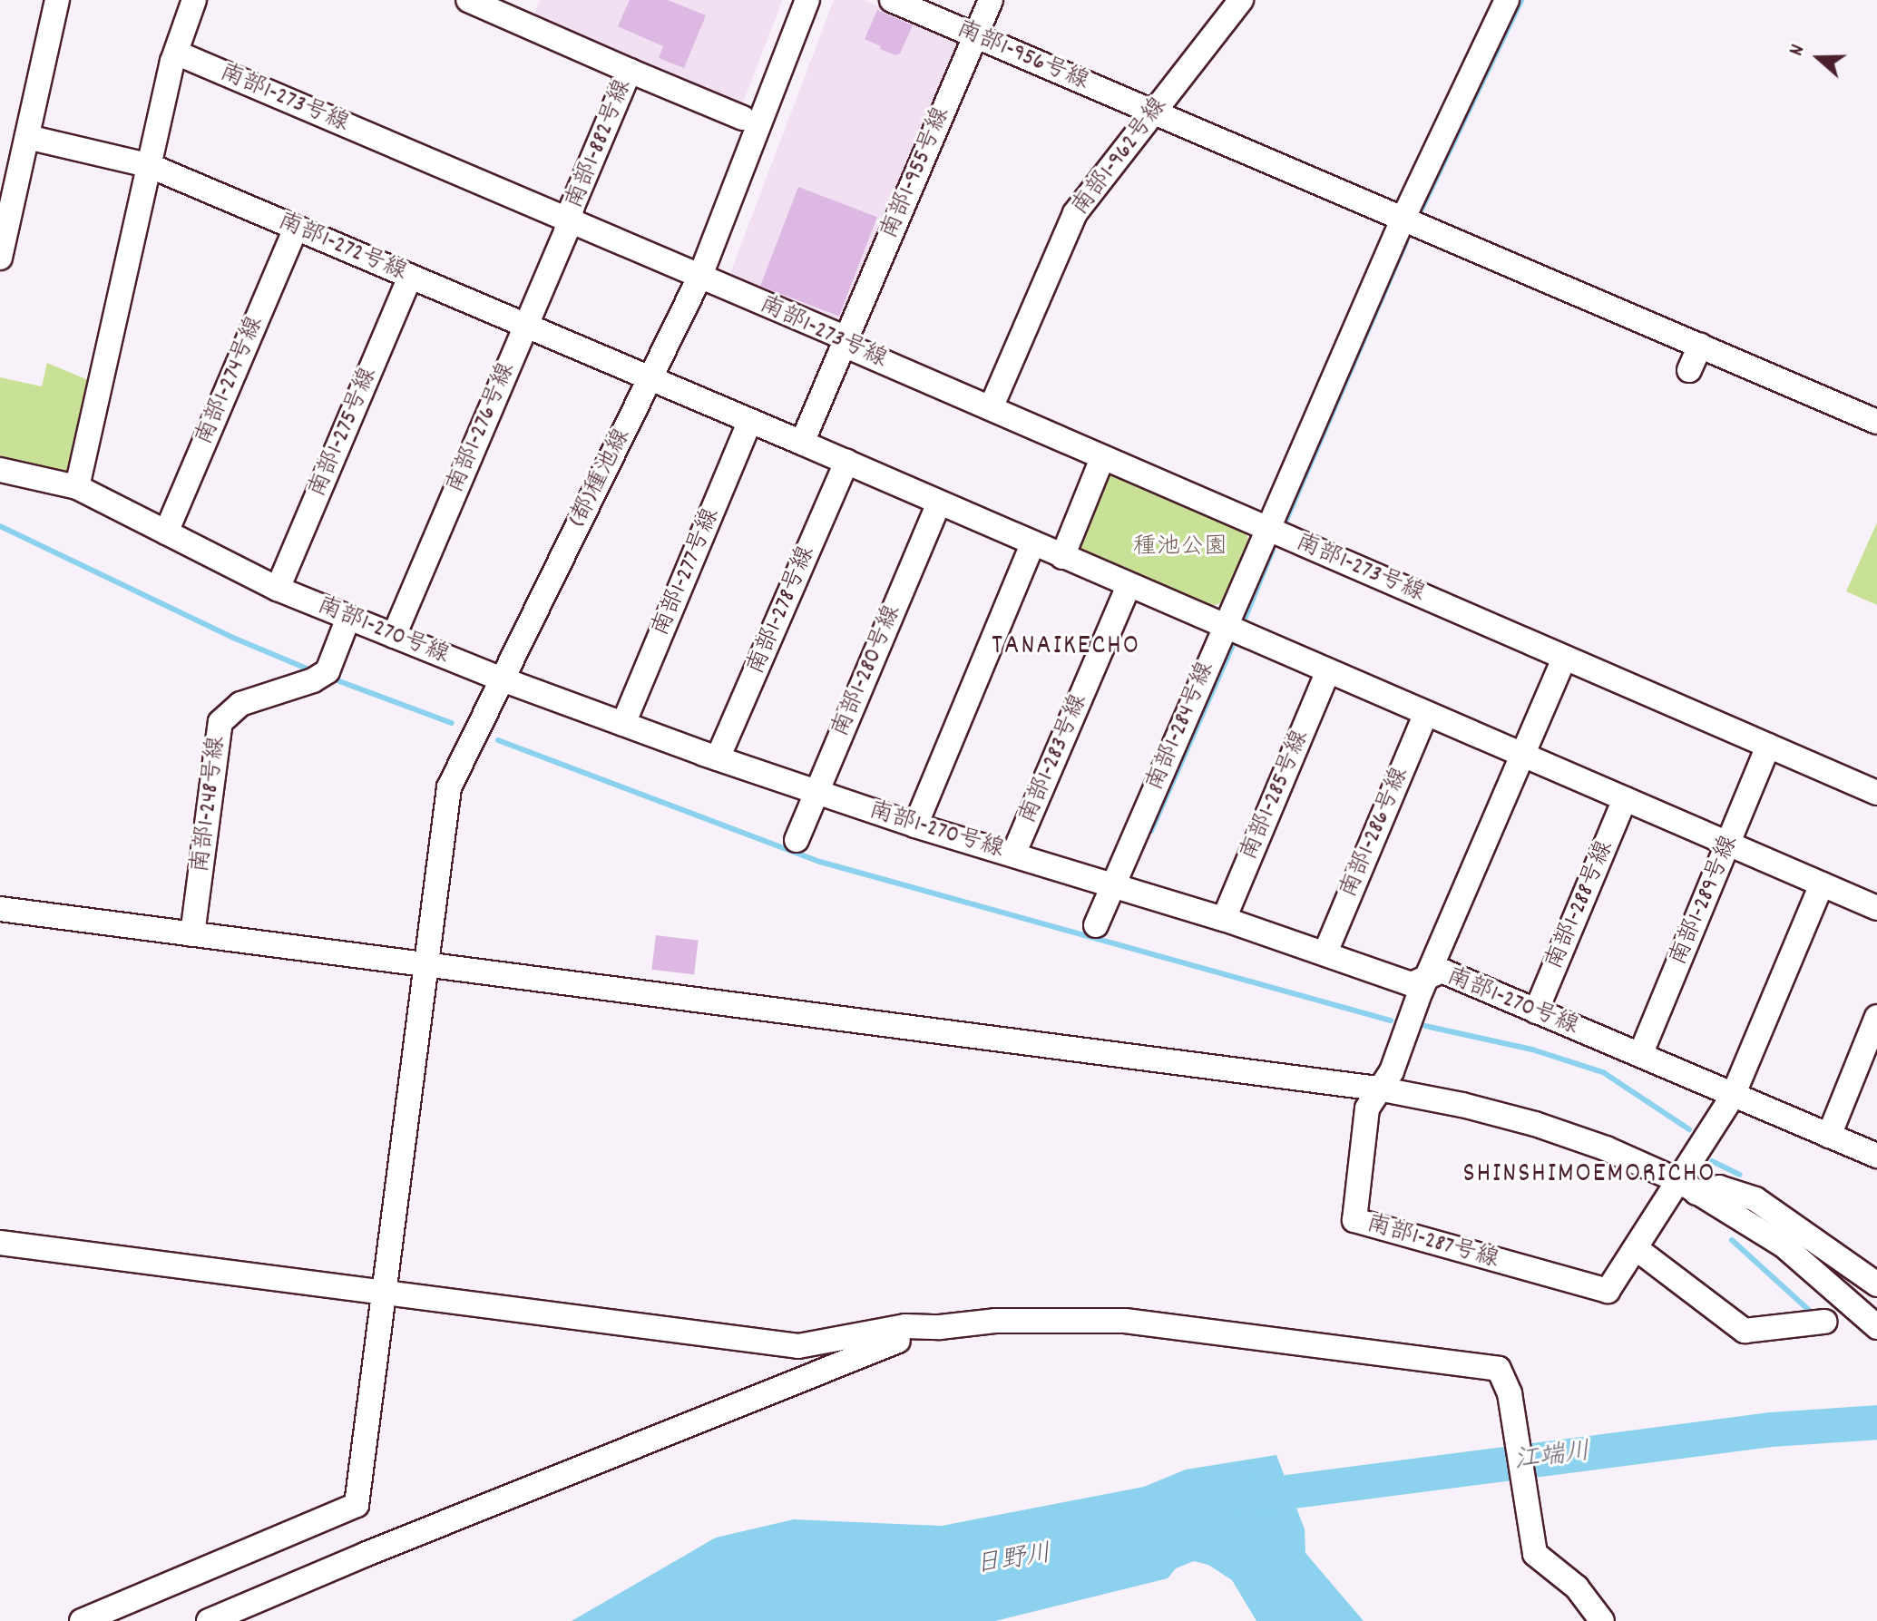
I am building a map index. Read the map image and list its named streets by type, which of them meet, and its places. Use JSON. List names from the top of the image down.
{
  "streets": {
    "street": [
      "南部1-956号線",
      "南部1-273号線",
      "南部1-882号線",
      "南部1-962号線",
      "南部1-955号線",
      "南部1-272号線",
      "南部1-274号線",
      "南部1-276号線",
      "南部1-275号線",
      "(都)種池線",
      "南部1-277号線",
      "南部1-278号線",
      "南部1-270号線",
      "南部1-280号線",
      "南部1-284号線",
      "南部1-283号線",
      "南部1-285号線",
      "南部1-248号線",
      "南部1-286号線",
      "南部1-289号線",
      "南部1-288号線",
      "南部1-287号線"
    ]
  },
  "crossings": [
    ["南部1-956号線", "南部1-962号線"],
    ["南部1-956号線", "南部1-955号線"],
    ["南部1-956号線", "南部1-284号線"],
    ["南部1-273号線", "南部1-882号線"],
    ["南部1-273号線", "南部1-962号線"],
    ["南部1-273号線", "南部1-955号線"],
    ["南部1-273号線", "南部1-276号線"],
    ["南部1-273号線", "(都)種池線"],
    ["南部1-273号線", "南部1-284号線"],
    ["南部1-273号線", "南部1-289号線"],
    ["南部1-273号線", "南部1-287号線"],
    ["南部1-882号線", "南部1-276号線"],
    ["南部1-955号線", "南部1-272号線"],
    ["南部1-272号線", "南部1-274号線"],
    ["南部1-272号線", "南部1-276号線"],
    ["南部1-272号線", "南部1-275号線"],
    ["南部1-272号線", "(都)種池線"],
    ["南部1-272号線", "南部1-277号線"],
    ["南部1-272号線", "南部1-278号線"],
    ["南部1-272号線", "南部1-280号線"],
    ["南部1-272号線", "南部1-284号線"],
    ["南部1-272号線", "南部1-283号線"],
    ["南部1-272号線", "南部1-285号線"],
    ["南部1-272号線", "南部1-286号線"],
    ["南部1-272号線", "南部1-289号線"],
    ["南部1-272号線", "南部1-288号線"],
    ["南部1-272号線", "南部1-287号線"],
    ["南部1-274号線", "南部1-270号線"],
    ["南部1-276号線", "南部1-270号線"],
    ["南部1-275号線", "南部1-270号線"],
    ["(都)種池線", "南部1-270号線"],
    ["南部1-277号線", "南部1-270号線"],
    ["南部1-278号線", "南部1-270号線"],
    ["南部1-270号線", "南部1-280号線"],
    ["南部1-270号線", "南部1-284号線"],
    ["南部1-270号線", "南部1-283号線"],
    ["南部1-270号線", "南部1-285号線"],
    ["南部1-270号線", "南部1-248号線"],
    ["南部1-270号線", "南部1-286号線"],
    ["南部1-270号線", "南部1-289号線"],
    ["南部1-270号線", "南部1-288号線"],
    ["南部1-270号線", "南部1-287号線"]
  ],
  "districts": ["TANAIKECHO", "SHINSHIMOEMORICHO"],
  "water": ["江端川", "日野川"],
  "parks": ["種池公園"],
  "north": "left"
}
